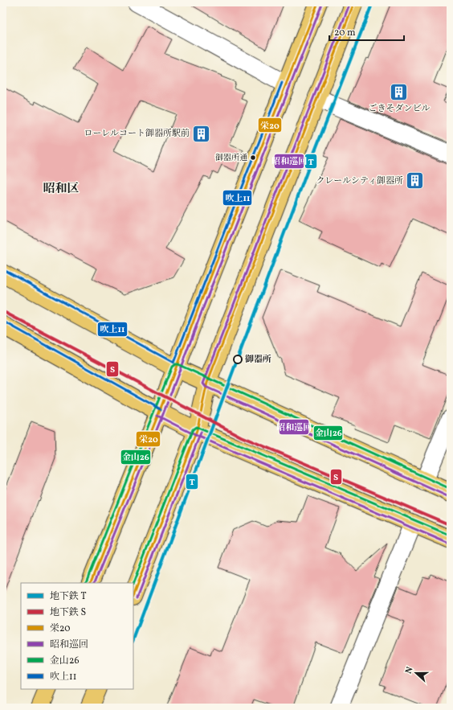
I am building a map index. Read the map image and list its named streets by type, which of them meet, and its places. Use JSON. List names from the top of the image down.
{
  "districts": ["昭和区"],
  "places": {
    "building": ["ごきそダンビル", "ローレルコート御器所駅前", "クレールシティ御器所"],
    "other": ["御器所通", "御器所"]
  },
  "lines": [
    "metro line T",
    "transit line 栄20",
    "transit line 昭和巡回",
    "transit line 吹上11",
    "metro line S",
    "transit line 金山26"
  ],
  "legend": [
    "地下鉄 T",
    "地下鉄 S",
    "栄20",
    "昭和巡回",
    "金山26",
    "吹上11"
  ],
  "scale_bar": "20 m",
  "north": "left"
}
